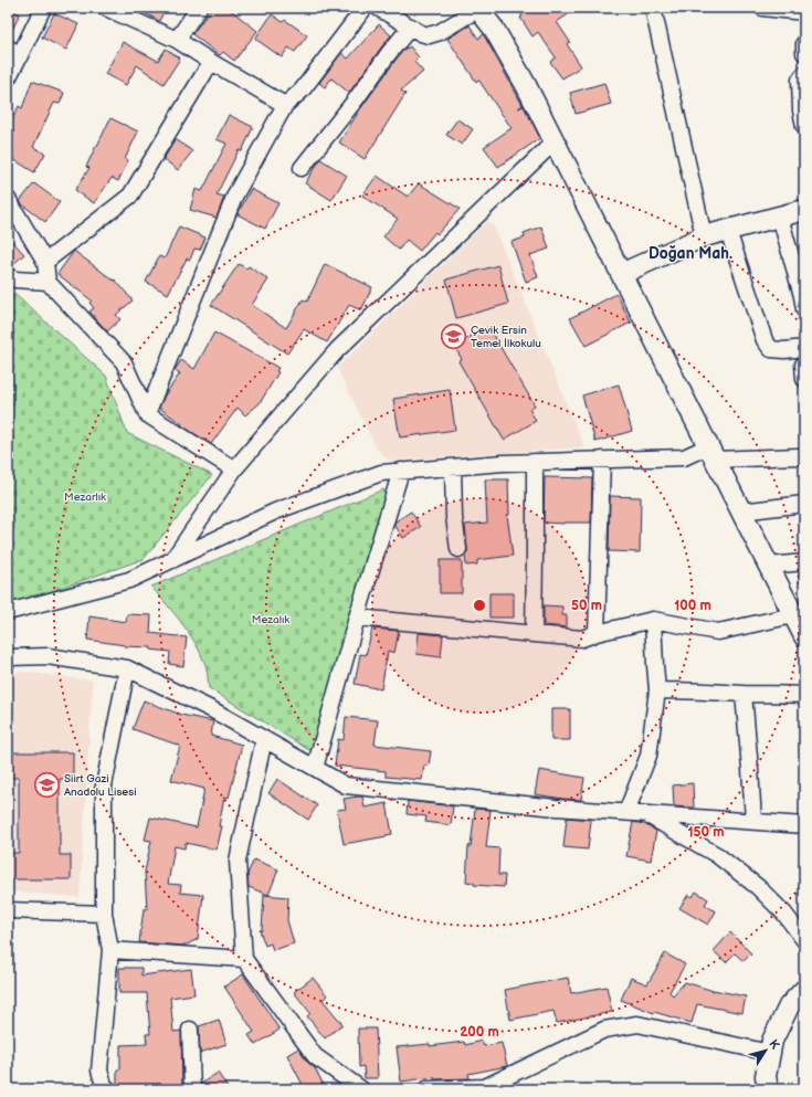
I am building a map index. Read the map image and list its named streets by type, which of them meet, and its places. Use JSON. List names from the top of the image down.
{
  "districts": ["Doğan Mah."],
  "parks": ["Mezarlık", "Mezalık"],
  "places": {
    "school or university": ["Çevik Ersin Temel İlkokulu", "Siirt Gazi Anadolu Lisesi"]
  },
  "north": "top right",
  "rings": [
    "50 m",
    "100 m",
    "150 m",
    "200 m"
  ]
}
